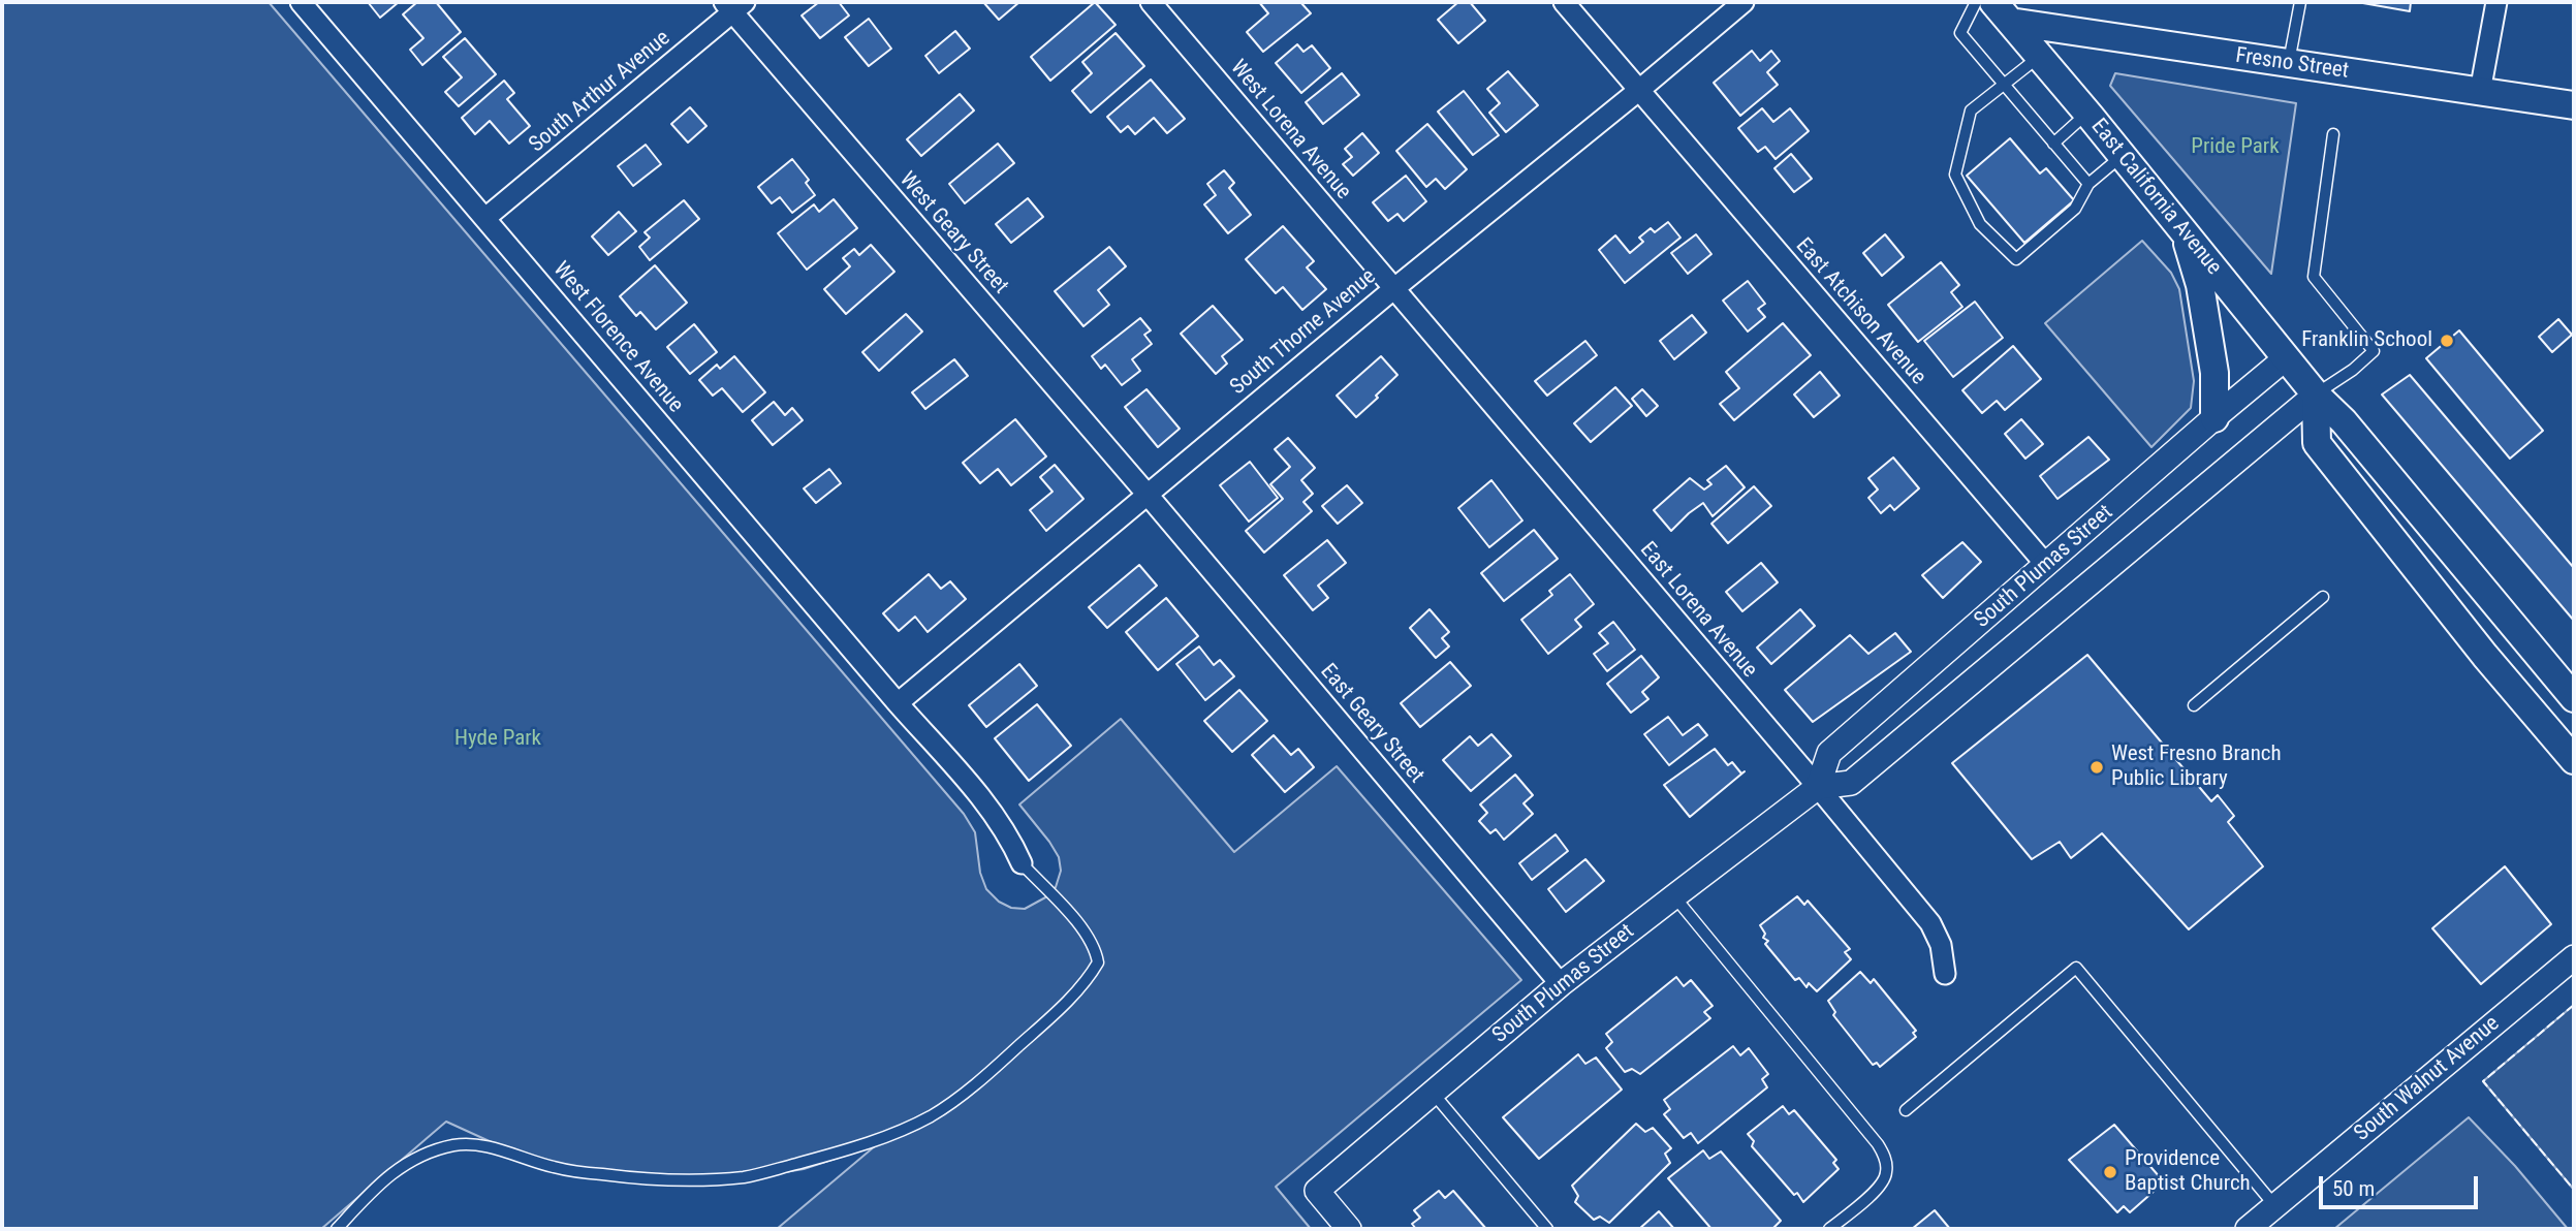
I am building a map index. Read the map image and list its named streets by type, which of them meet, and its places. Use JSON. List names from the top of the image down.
{
  "streets": {
    "main road": ["Fresno Street", "East California Avenue"],
    "street": [
      "South Arthur Avenue",
      "West Lorena Avenue",
      "West Geary Street",
      "East Atchison Avenue",
      "South Thorne Avenue",
      "West Florence Avenue",
      "South Plumas Street",
      "East Lorena Avenue",
      "East Geary Street",
      "South Walnut Avenue"
    ]
  },
  "crossings": [
    ["Fresno Street", "East California Avenue"],
    ["South Arthur Avenue", "West Geary Street"],
    ["South Arthur Avenue", "West Florence Avenue"],
    ["West Lorena Avenue", "South Thorne Avenue"],
    ["West Lorena Avenue", "East Lorena Avenue"],
    ["East California Avenue", "South Plumas Street"],
    ["West Geary Street", "South Thorne Avenue"],
    ["West Geary Street", "East Geary Street"],
    ["East Atchison Avenue", "South Thorne Avenue"],
    ["East Atchison Avenue", "South Plumas Street"],
    ["South Thorne Avenue", "West Florence Avenue"],
    ["South Thorne Avenue", "East Lorena Avenue"],
    ["South Thorne Avenue", "East Geary Street"],
    ["South Plumas Street", "East Lorena Avenue"],
    ["South Plumas Street", "East Geary Street"]
  ],
  "parks": ["Pride Park", "Hyde Park"],
  "places": ["Franklin School", "West Fresno Branch Public Library", "Providence Baptist Church"],
  "scale_bar": "50 m"
}
